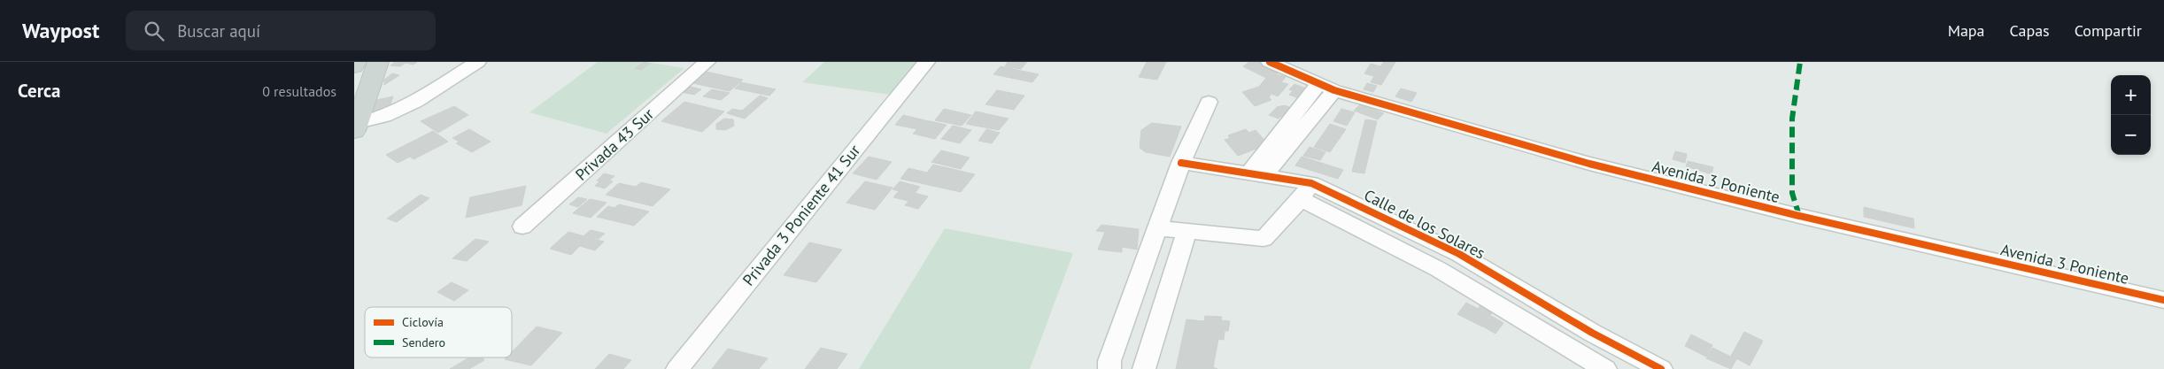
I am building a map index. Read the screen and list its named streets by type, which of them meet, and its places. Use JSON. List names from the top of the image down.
{
  "streets": {
    "street": [
      "Privada 43 Sur",
      "Avenida 3 Poniente",
      "Privada 3 Poniente 41 Sur",
      "Calle de los Solares"
    ]
  },
  "legend": ["Ciclovía", "Sendero"],
  "page": {
    "header": "Waypost",
    "search": "Buscar aquí",
    "nav": ["Mapa", "Capas", "Compartir"],
    "heading": ["Cerca", "0 resultados"],
    "map_buttons": ["+", "−"]
  }
}
